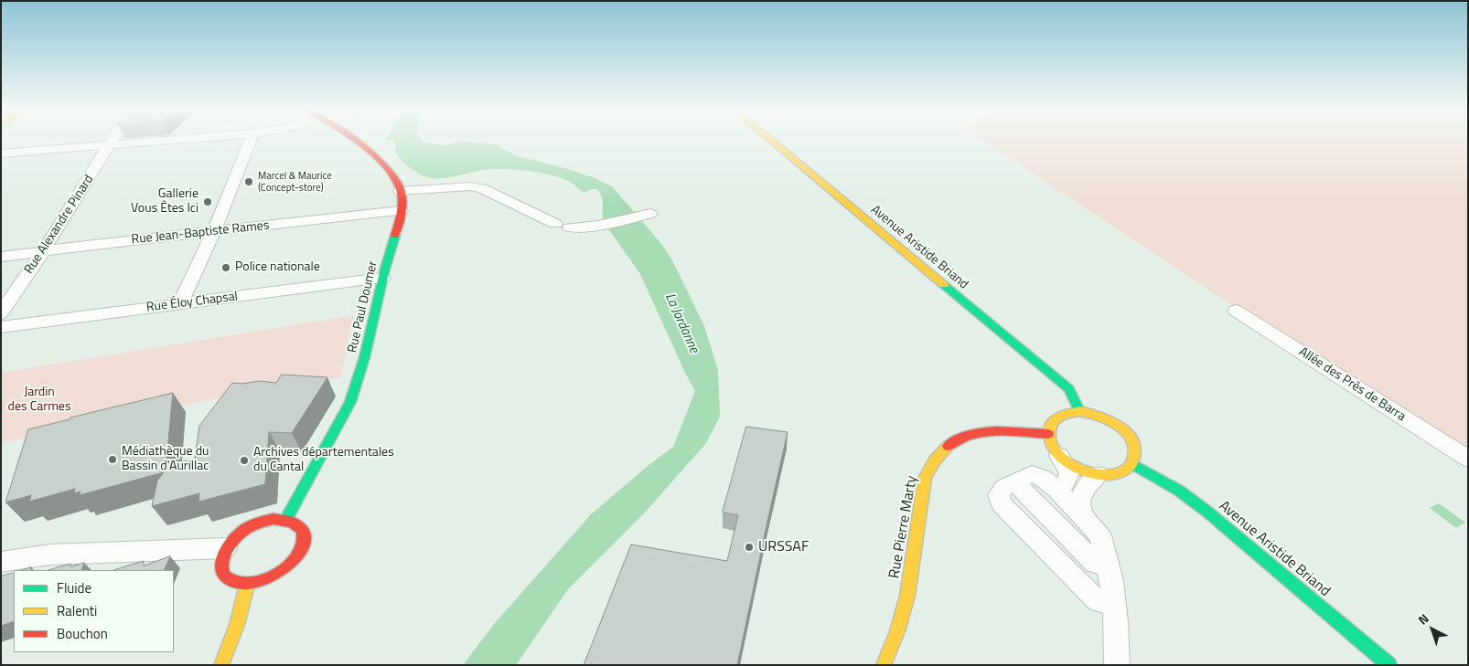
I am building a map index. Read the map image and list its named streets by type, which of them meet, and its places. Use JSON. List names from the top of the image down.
{
  "streets": {
    "main road": ["Avenue Aristide Briand", "Rue Paul Doumer", "Rue Pierre Marty"],
    "street": [
      "Rue Alexandre Pinard",
      "Rue Jean-Baptiste Rames",
      "Rue Éloy Chapsal",
      "Allée des Près de Barra"
    ]
  },
  "crossings": [
    ["Rue Alexandre Pinard", "Rue Jean-Baptiste Rames"],
    ["Rue Jean-Baptiste Rames", "Rue Paul Doumer"],
    ["Avenue Aristide Briand", "Rue Pierre Marty"],
    ["Rue Éloy Chapsal", "Rue Paul Doumer"]
  ],
  "water": ["La Jordanne"],
  "parks": ["Jardin des Carmes"],
  "places": [
    "Marcel & Maurice (Concept-store)",
    "Gallerie Vous Êtes Ici",
    "Police nationale",
    "Médiathèque du Bassin d'Aurillac",
    "Archives départementales du Cantal",
    "URSSAF"
  ],
  "legend": ["Fluide", "Ralenti", "Bouchon"],
  "north": "top left"
}
